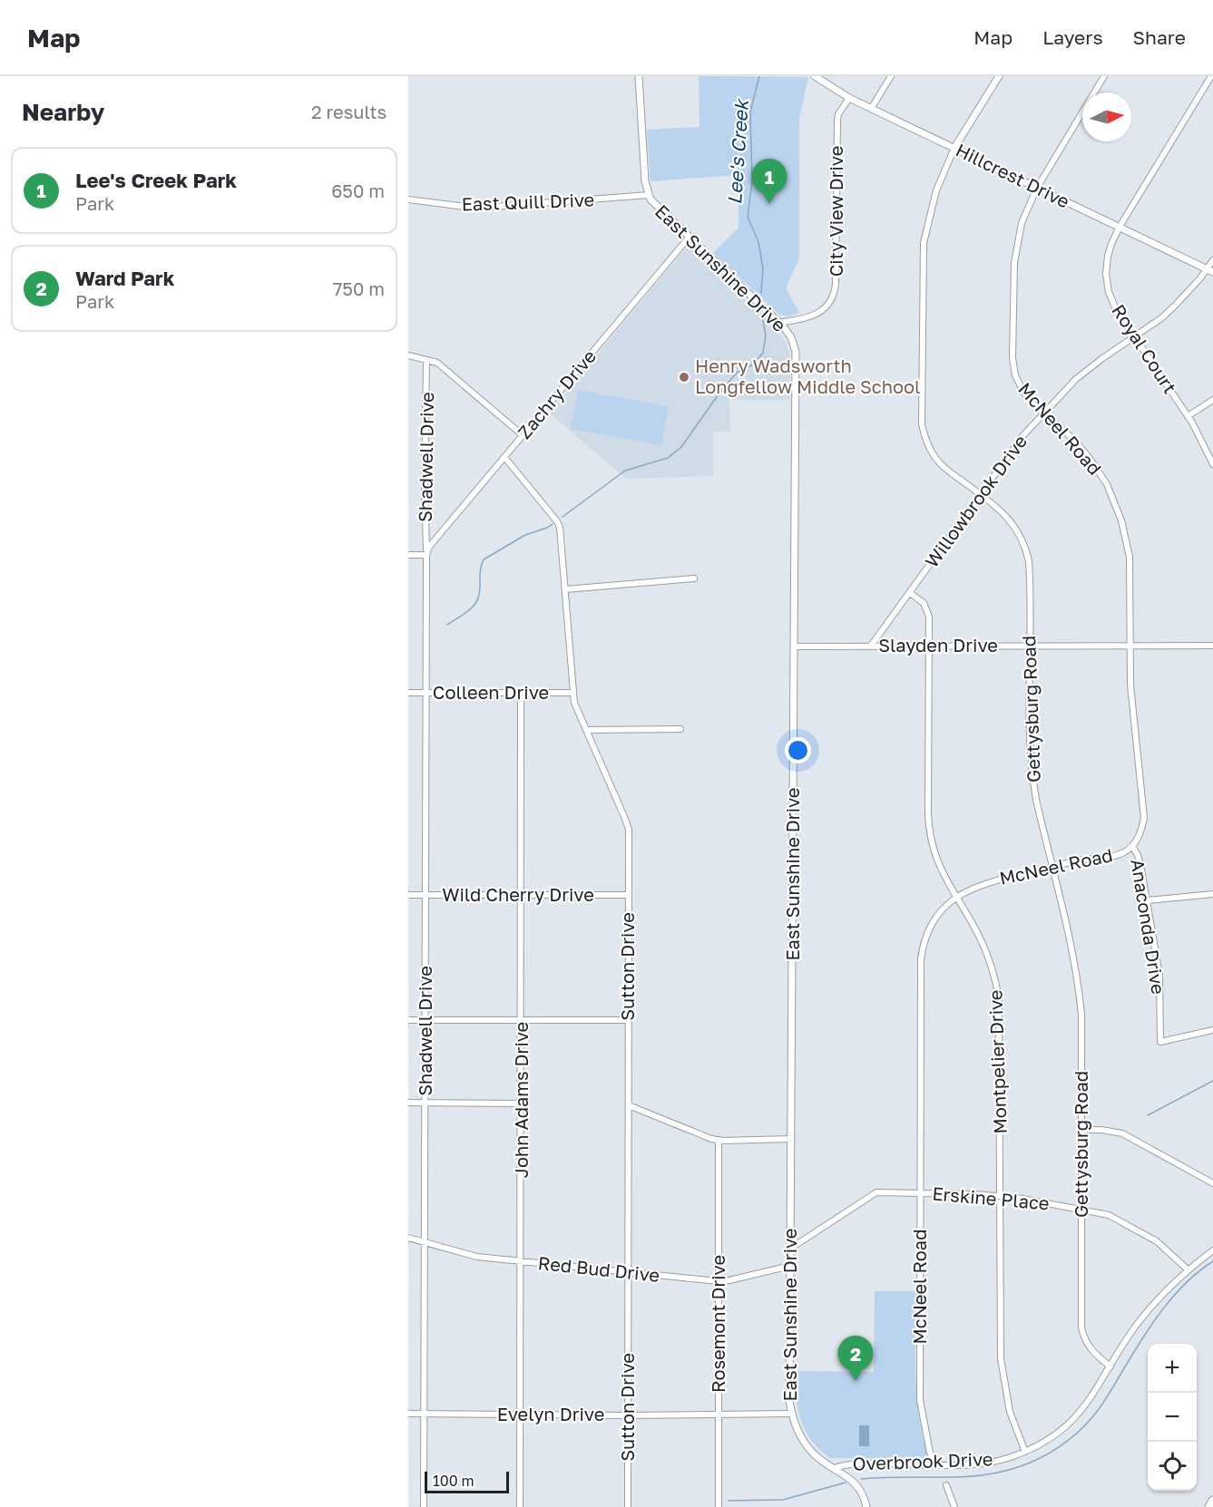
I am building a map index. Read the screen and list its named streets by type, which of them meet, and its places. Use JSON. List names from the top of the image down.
{
  "streets": {
    "street": [
      "Hillcrest Drive",
      "East Quill Drive",
      "City View Drive",
      "East Sunshine Drive",
      "Royal Court",
      "Zachry Drive",
      "McNeel Road",
      "Shadwell Drive",
      "Willowbrook Drive",
      "Slayden Drive",
      "Colleen Drive",
      "Gettysburg Road",
      "Wild Cherry Drive",
      "Anaconda Drive",
      "Sutton Drive",
      "Montpelier Drive",
      "John Adams Drive",
      "Erskine Place",
      "Red Bud Drive",
      "Rosemont Drive",
      "Evelyn Drive",
      "Overbrook Drive"
    ]
  },
  "crossings": [
    ["Hillcrest Drive", "City View Drive"],
    ["Hillcrest Drive", "Royal Court"],
    ["Hillcrest Drive", "McNeel Road"],
    ["Hillcrest Drive", "Willowbrook Drive"],
    ["Hillcrest Drive", "Gettysburg Road"],
    ["East Quill Drive", "East Sunshine Drive"],
    ["City View Drive", "East Sunshine Drive"],
    ["East Sunshine Drive", "Zachry Drive"],
    ["East Sunshine Drive", "Slayden Drive"],
    ["East Sunshine Drive", "Erskine Place"],
    ["East Sunshine Drive", "Red Bud Drive"],
    ["East Sunshine Drive", "Evelyn Drive"],
    ["East Sunshine Drive", "Overbrook Drive"],
    ["Royal Court", "Willowbrook Drive"],
    ["Zachry Drive", "Shadwell Drive"],
    ["Zachry Drive", "Sutton Drive"],
    ["McNeel Road", "Willowbrook Drive"],
    ["McNeel Road", "Slayden Drive"],
    ["McNeel Road", "Gettysburg Road"],
    ["McNeel Road", "Anaconda Drive"],
    ["McNeel Road", "Montpelier Drive"],
    ["McNeel Road", "Erskine Place"],
    ["McNeel Road", "Overbrook Drive"],
    ["Shadwell Drive", "Colleen Drive"],
    ["Shadwell Drive", "Wild Cherry Drive"],
    ["Shadwell Drive", "Red Bud Drive"],
    ["Shadwell Drive", "Evelyn Drive"],
    ["Willowbrook Drive", "Slayden Drive"],
    ["Willowbrook Drive", "Gettysburg Road"],
    ["Willowbrook Drive", "Montpelier Drive"],
    ["Slayden Drive", "Gettysburg Road"],
    ["Slayden Drive", "Montpelier Drive"],
    ["Colleen Drive", "Sutton Drive"],
    ["Colleen Drive", "John Adams Drive"],
    ["Gettysburg Road", "Erskine Place"],
    ["Gettysburg Road", "Overbrook Drive"],
    ["Wild Cherry Drive", "Sutton Drive"],
    ["Wild Cherry Drive", "John Adams Drive"],
    ["Sutton Drive", "Red Bud Drive"],
    ["Sutton Drive", "Evelyn Drive"],
    ["Montpelier Drive", "Erskine Place"],
    ["Montpelier Drive", "Overbrook Drive"],
    ["John Adams Drive", "Red Bud Drive"],
    ["John Adams Drive", "Evelyn Drive"],
    ["Erskine Place", "Overbrook Drive"],
    ["Red Bud Drive", "Rosemont Drive"],
    ["Rosemont Drive", "Evelyn Drive"]
  ],
  "water": ["Lee's Creek"],
  "places": ["Henry Wadsworth Longfellow Middle School"],
  "scale_bar": "100 m",
  "north": "right",
  "page": {
    "header": "Map",
    "nav": ["Map", "Layers", "Share"],
    "heading": ["Nearby", "2 results"],
    "list": [
      {
        "mark": "1",
        "name": "Lee's Creek Park",
        "note": "Park",
        "value": "650 m"
      },
      {
        "mark": "2",
        "name": "Ward Park",
        "note": "Park",
        "value": "750 m"
      }
    ],
    "pins": ["1", "2"],
    "map_buttons": ["+", "−"],
    "scale": "100 m"
  }
}
